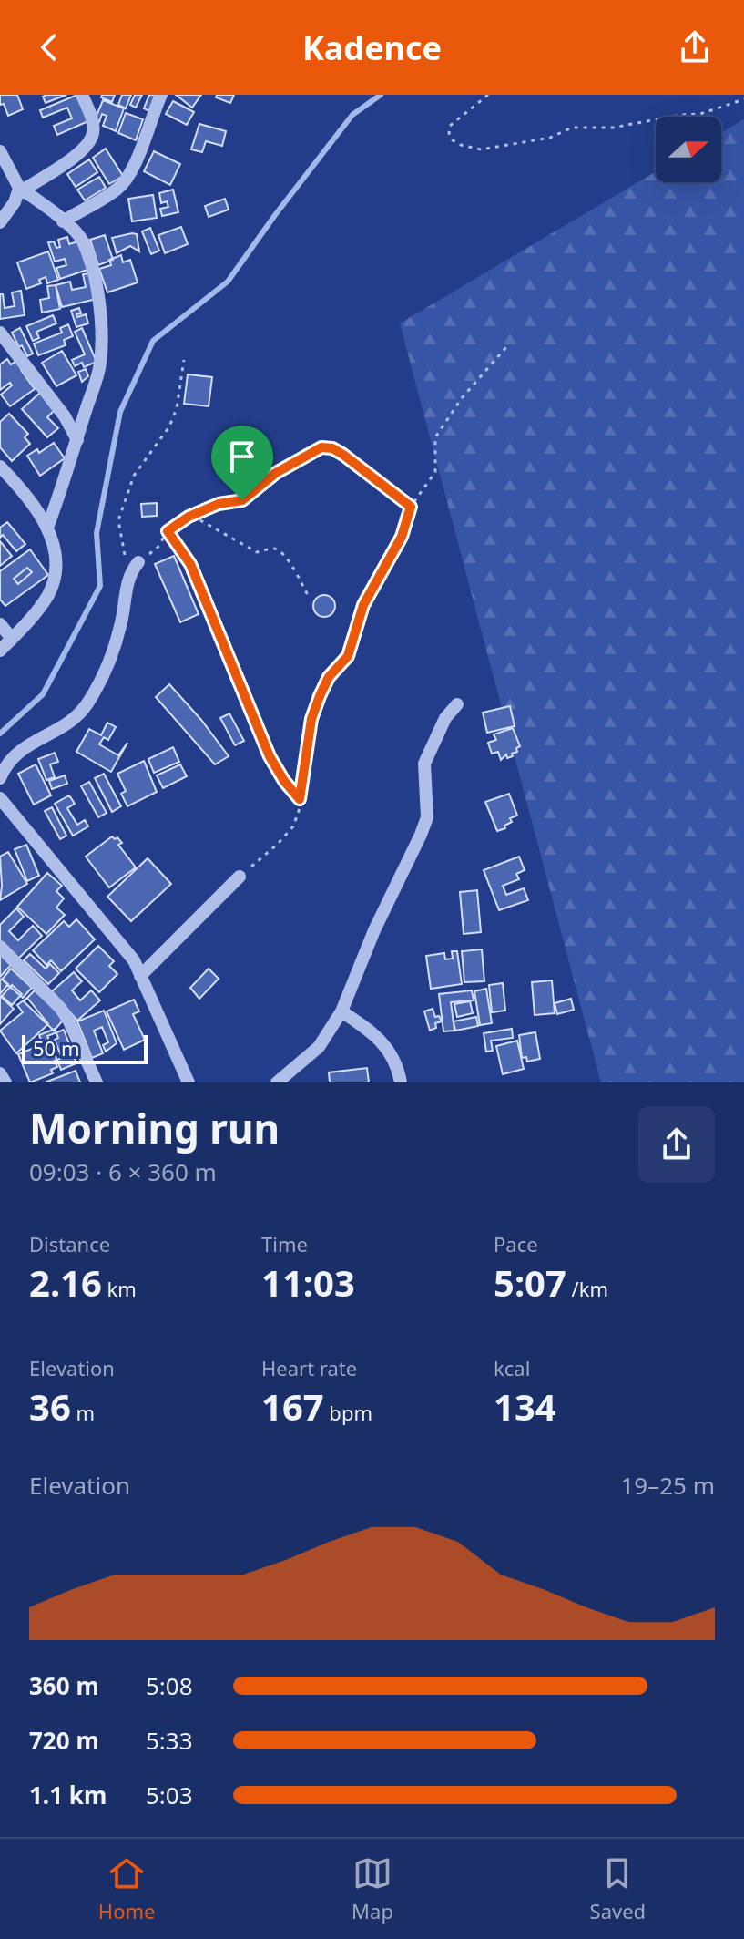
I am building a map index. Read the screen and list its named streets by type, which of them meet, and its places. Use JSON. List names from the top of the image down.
{
  "scale_bar": "50 m",
  "north": "right",
  "page": {
    "header": "Kadence",
    "scale": "50 m",
    "heading": ["Morning run", "09:03 · 6 × 360 m"],
    "stats": [
      ["Distance", "2.16 km"],
      ["Time", "11:03"],
      ["Pace", "5:07 /km"],
      ["Elevation", "36 m"],
      ["Heart rate", "167 bpm"],
      ["kcal", "134"]
    ],
    "chart": ["Elevation", "19–25 m"],
    "list": [
      {
        "name": "360 m",
        "note": "5:08"
      },
      {
        "name": "720 m",
        "note": "5:33"
      },
      {
        "name": "1.1 km",
        "note": "5:03"
      }
    ],
    "tabs": ["Home", "Map", "Saved"]
  }
}
